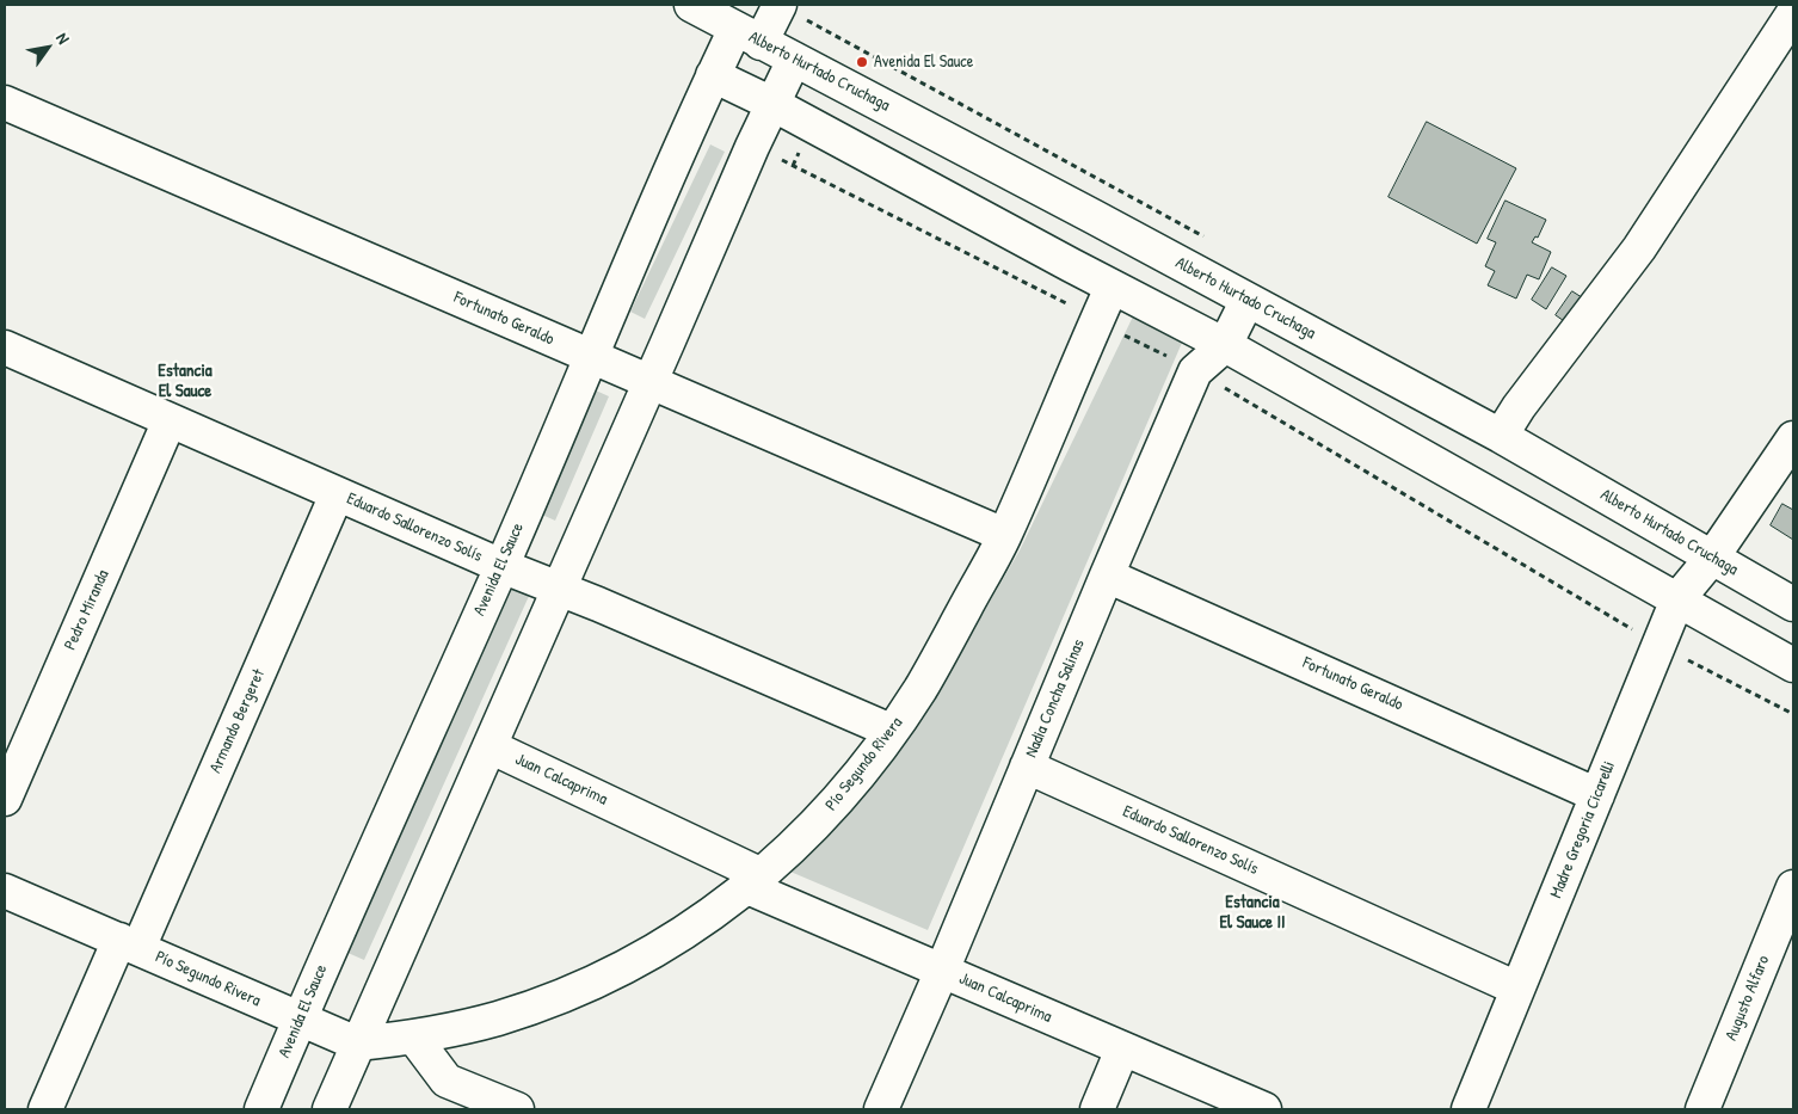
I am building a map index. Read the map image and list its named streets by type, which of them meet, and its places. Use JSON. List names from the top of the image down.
{
  "streets": {
    "street": [
      "Alberto Hurtado Cruchaga",
      "Fortunato Geraldo",
      "Eduardo Sallorenzo Solís",
      "Avenida El Sauce",
      "Pedro Miranda",
      "Nadia Concha Salinas",
      "Armando Bergeret",
      "Pío Segundo Rivera",
      "Juan Calcaprima",
      "Madre Gregoria Cicarelli",
      "Augusto Alfaro"
    ]
  },
  "crossings": [
    ["Alberto Hurtado Cruchaga", "Avenida El Sauce"],
    ["Alberto Hurtado Cruchaga", "Nadia Concha Salinas"],
    ["Alberto Hurtado Cruchaga", "Madre Gregoria Cicarelli"],
    ["Fortunato Geraldo", "Avenida El Sauce"],
    ["Fortunato Geraldo", "Nadia Concha Salinas"],
    ["Fortunato Geraldo", "Pío Segundo Rivera"],
    ["Fortunato Geraldo", "Madre Gregoria Cicarelli"],
    ["Eduardo Sallorenzo Solís", "Avenida El Sauce"],
    ["Eduardo Sallorenzo Solís", "Pedro Miranda"],
    ["Eduardo Sallorenzo Solís", "Nadia Concha Salinas"],
    ["Eduardo Sallorenzo Solís", "Armando Bergeret"],
    ["Eduardo Sallorenzo Solís", "Pío Segundo Rivera"],
    ["Eduardo Sallorenzo Solís", "Madre Gregoria Cicarelli"],
    ["Avenida El Sauce", "Pío Segundo Rivera"],
    ["Nadia Concha Salinas", "Juan Calcaprima"],
    ["Armando Bergeret", "Pío Segundo Rivera"],
    ["Pío Segundo Rivera", "Juan Calcaprima"]
  ],
  "districts": ["Estancia El Sauce", "Estancia El Sauce II"],
  "places": ["Avenida El Sauce"],
  "north": "top right"
}
